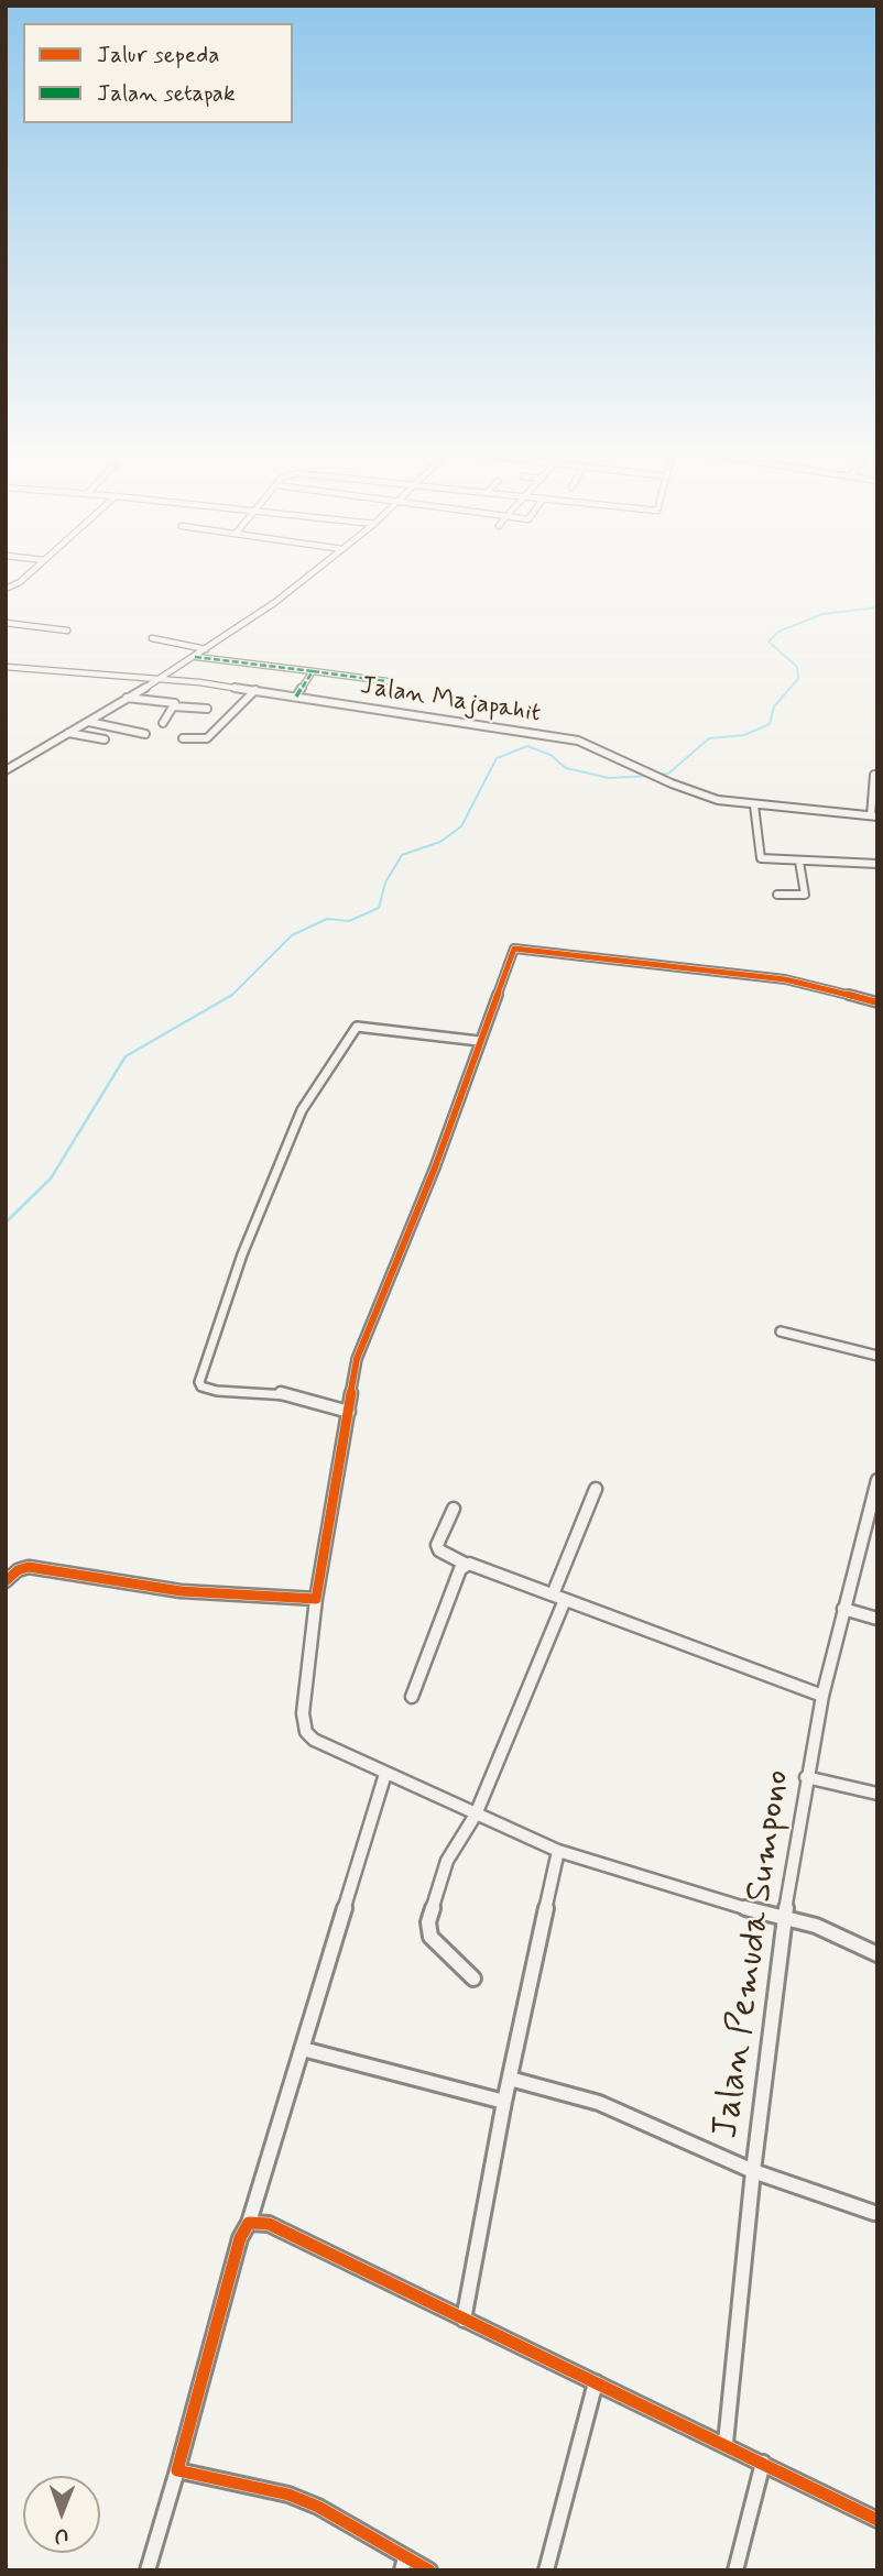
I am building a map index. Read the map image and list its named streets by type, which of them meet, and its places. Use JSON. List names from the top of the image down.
{
  "streets": {
    "street": ["Jalan Majapahit", "Jalan Pemuda Sumpono"]
  },
  "legend": ["Jalur sepeda", "Jalan setapak"],
  "north": "bottom"
}
